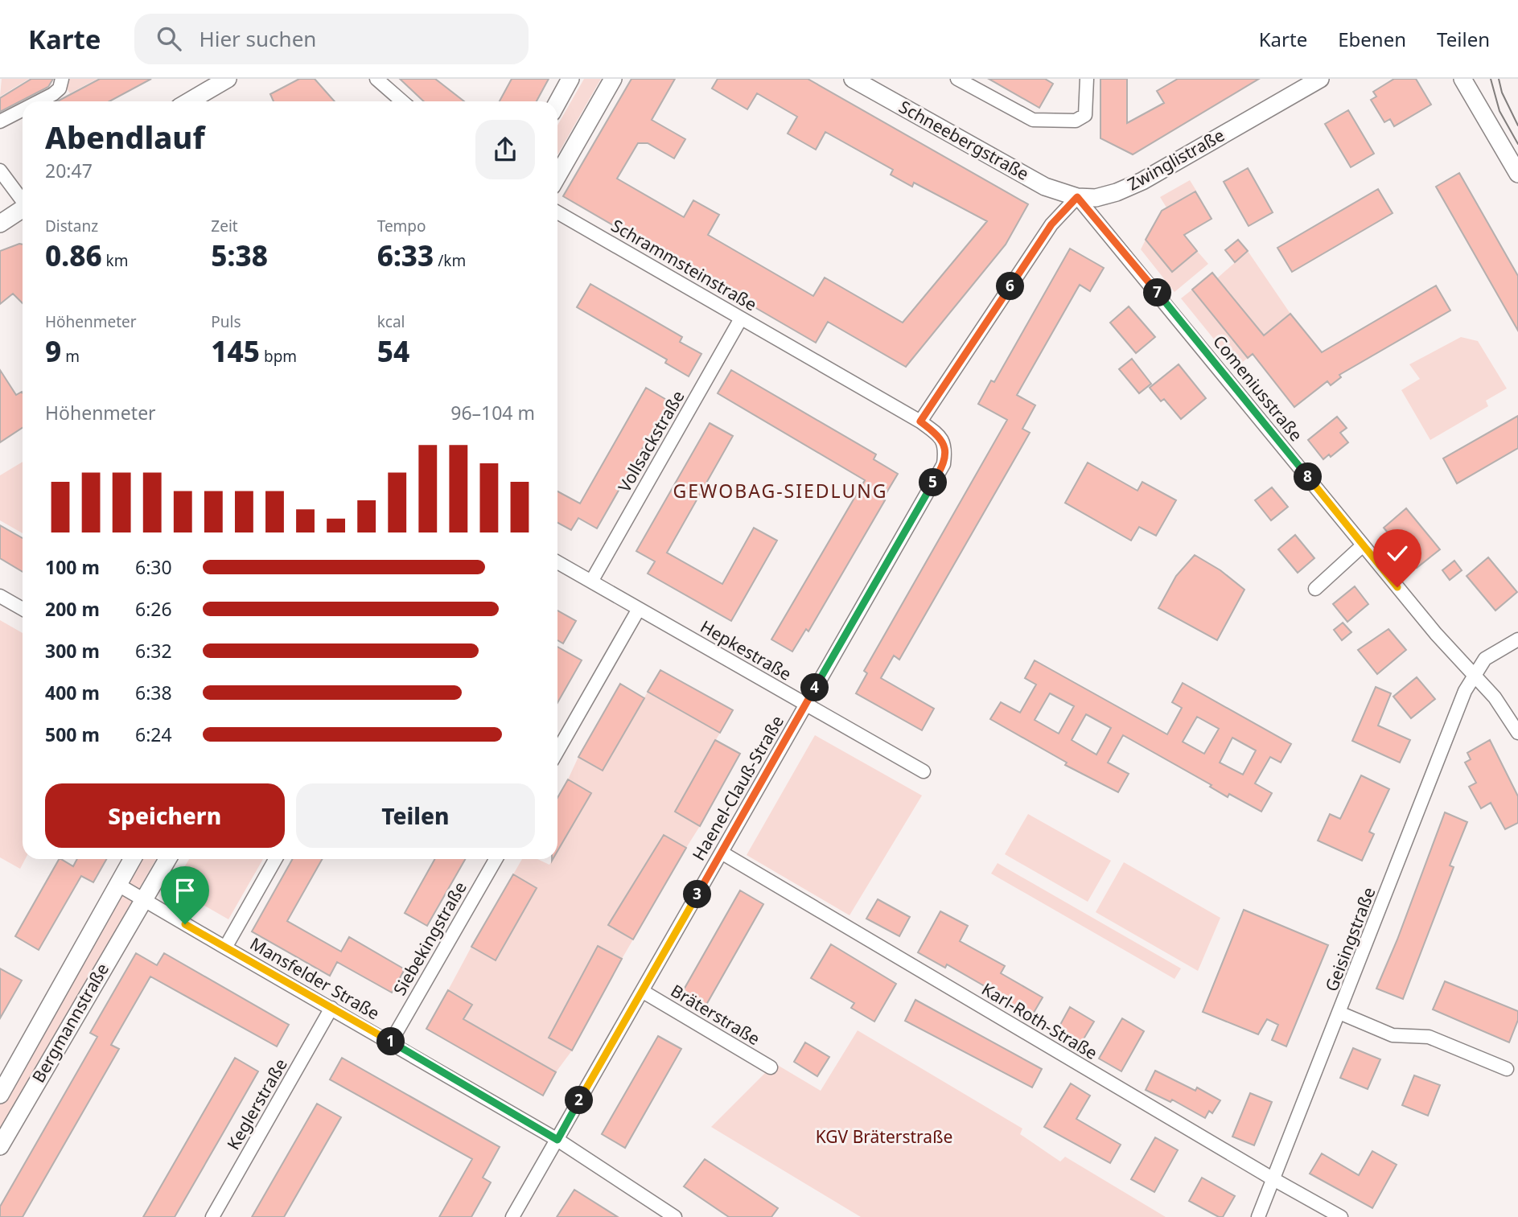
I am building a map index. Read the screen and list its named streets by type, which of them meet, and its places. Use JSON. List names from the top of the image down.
{
  "streets": {
    "street": [
      "Schneebergstraße",
      "Zwinglistraße",
      "Schrammsteinstraße",
      "Comeniusstraße",
      "Vollsackstraße",
      "Hepkestraße",
      "Haenel-Clauß-Straße",
      "Siebekingstraße",
      "Geisingstraße",
      "Mansfelder Straße",
      "Bräterstraße",
      "Karl-Roth-Straße",
      "Bergmannstraße",
      "Keglerstraße"
    ]
  },
  "crossings": [
    ["Schneebergstraße", "Zwinglistraße"],
    ["Schneebergstraße", "Comeniusstraße"],
    ["Zwinglistraße", "Comeniusstraße"],
    ["Schrammsteinstraße", "Vollsackstraße"],
    ["Schrammsteinstraße", "Haenel-Clauß-Straße"],
    ["Comeniusstraße", "Geisingstraße"],
    ["Vollsackstraße", "Hepkestraße"],
    ["Hepkestraße", "Haenel-Clauß-Straße"],
    ["Haenel-Clauß-Straße", "Mansfelder Straße"],
    ["Haenel-Clauß-Straße", "Bräterstraße"],
    ["Haenel-Clauß-Straße", "Karl-Roth-Straße"],
    ["Siebekingstraße", "Mansfelder Straße"],
    ["Geisingstraße", "Karl-Roth-Straße"],
    ["Mansfelder Straße", "Bergmannstraße"],
    ["Mansfelder Straße", "Keglerstraße"]
  ],
  "districts": ["GEWOBAG-SIEDLUNG"],
  "parks": ["KGV Bräterstraße"],
  "page": {
    "header": "Karte",
    "search": "Hier suchen",
    "nav": ["Karte", "Ebenen", "Teilen"],
    "heading": ["Abendlauf", "20:47"],
    "stats": [
      ["Distanz", "0.86 km"],
      ["Zeit", "5:38"],
      ["Tempo", "6:33 /km"],
      ["Höhenmeter", "9 m"],
      ["Puls", "145 bpm"],
      ["kcal", "54"]
    ],
    "pins": [
      "6",
      "7",
      "8",
      "5",
      "4",
      "3",
      "1",
      "2"
    ],
    "chart": ["Höhenmeter", "96–104 m"],
    "list": [
      {
        "name": "100 m",
        "note": "6:30"
      },
      {
        "name": "200 m",
        "note": "6:26"
      },
      {
        "name": "300 m",
        "note": "6:32"
      },
      {
        "name": "400 m",
        "note": "6:38"
      },
      {
        "name": "500 m",
        "note": "6:24"
      }
    ],
    "buttons": ["Speichern", "Teilen"]
  }
}
